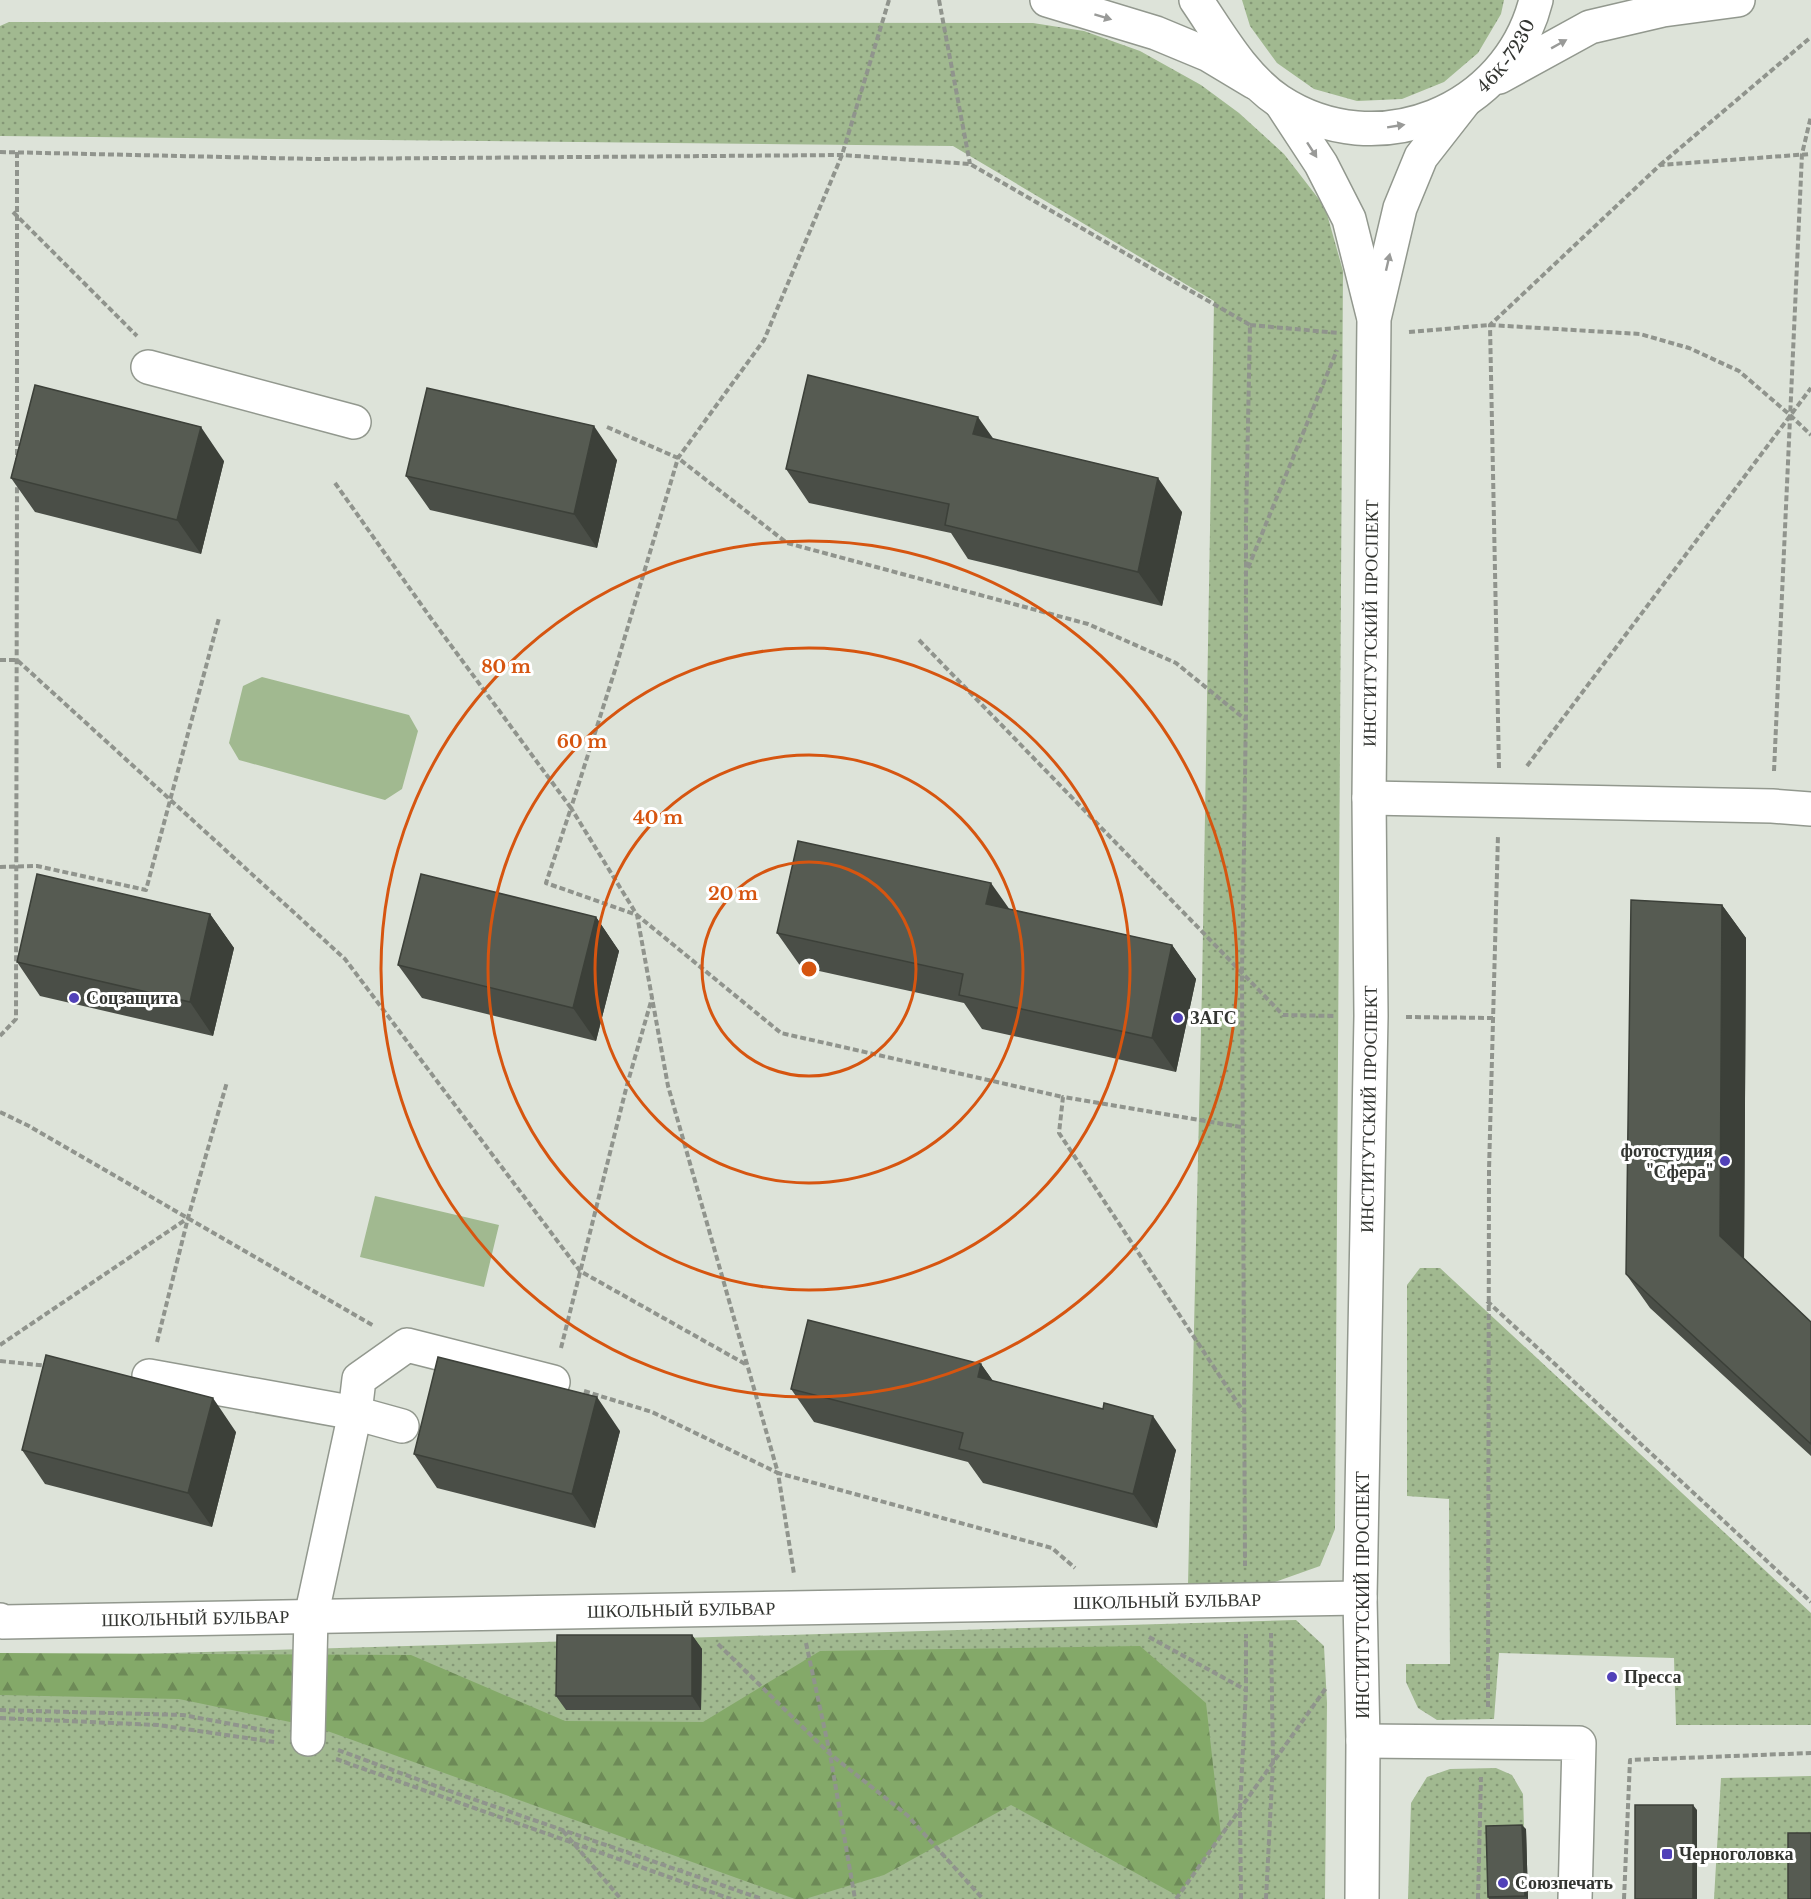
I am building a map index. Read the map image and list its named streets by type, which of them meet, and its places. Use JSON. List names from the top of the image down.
{
  "streets": {
    "main road": ["46К-7230", "ИНСТИТУТСКИЙ ПРОСПЕКТ", "ШКОЛЬНЫЙ БУЛЬВАР"]
  },
  "crossings": [
    ["ИНСТИТУТСКИЙ ПРОСПЕКТ", "ШКОЛЬНЫЙ БУЛЬВАР"]
  ],
  "places": {
    "other": [
      "Соцзащита",
      "ЗАГС",
      "фотостудия \"Сфера\"",
      "Пресса",
      "Союзпечать"
    ],
    "transit": ["Черноголовка"]
  },
  "rings": [
    "80 m",
    "60 m",
    "40 m",
    "20 m"
  ]
}
